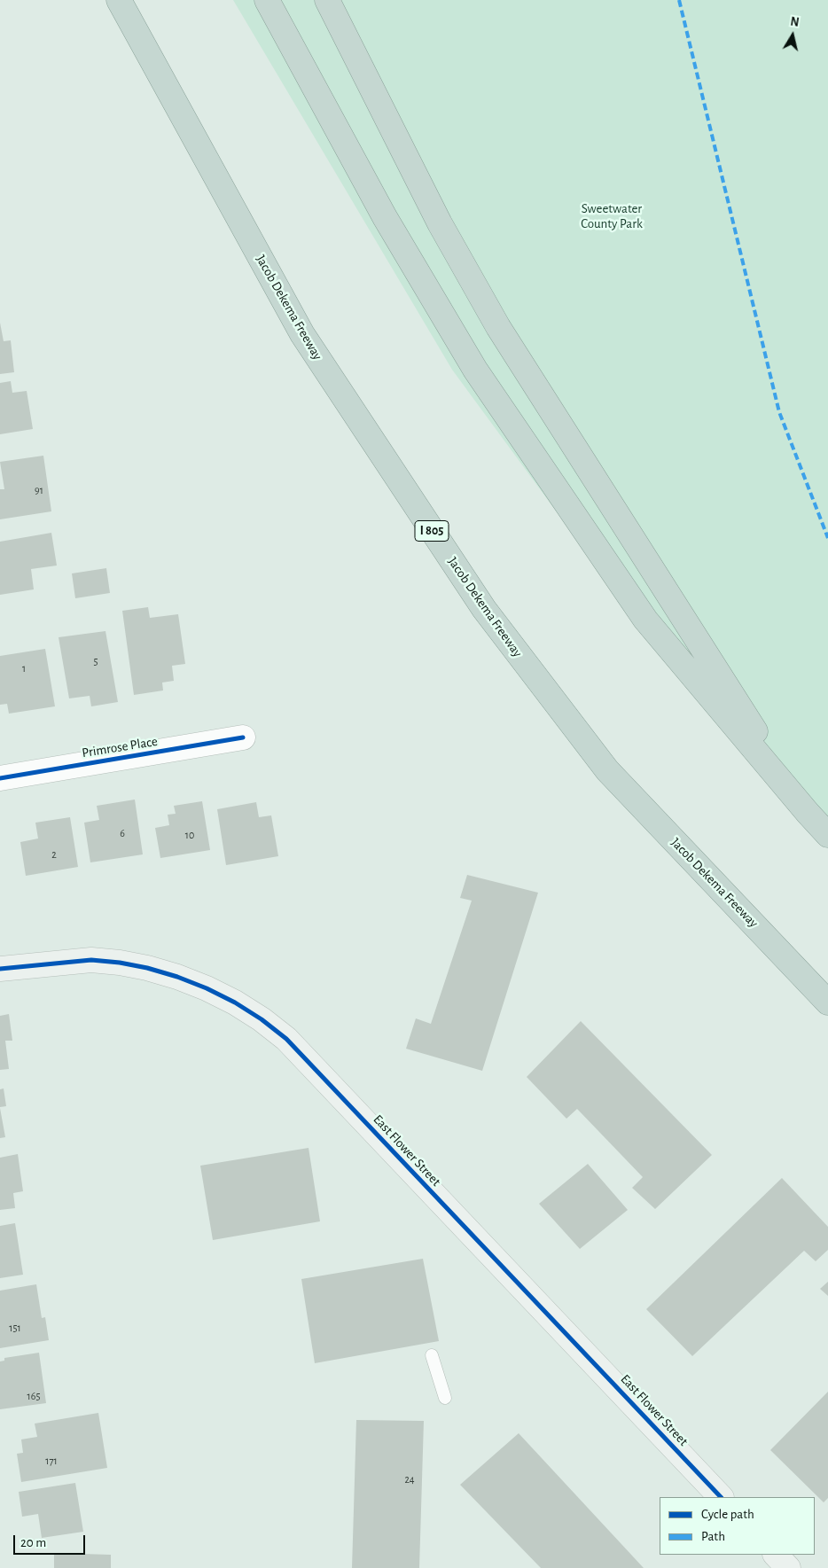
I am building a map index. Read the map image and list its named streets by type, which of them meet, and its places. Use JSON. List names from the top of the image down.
{
  "streets": {
    "highway": ["Jacob Dekema Freeway", "I 805"],
    "street": ["Primrose Place", "East Flower Street"]
  },
  "parks": ["Sweetwater County Park"],
  "house_numbers": [
    "91",
    "5",
    "1",
    "6",
    "10",
    "2",
    "151",
    "165",
    "171",
    "24"
  ],
  "legend": ["Cycle path", "Path"],
  "scale_bar": "20 m",
  "north": "top"
}
